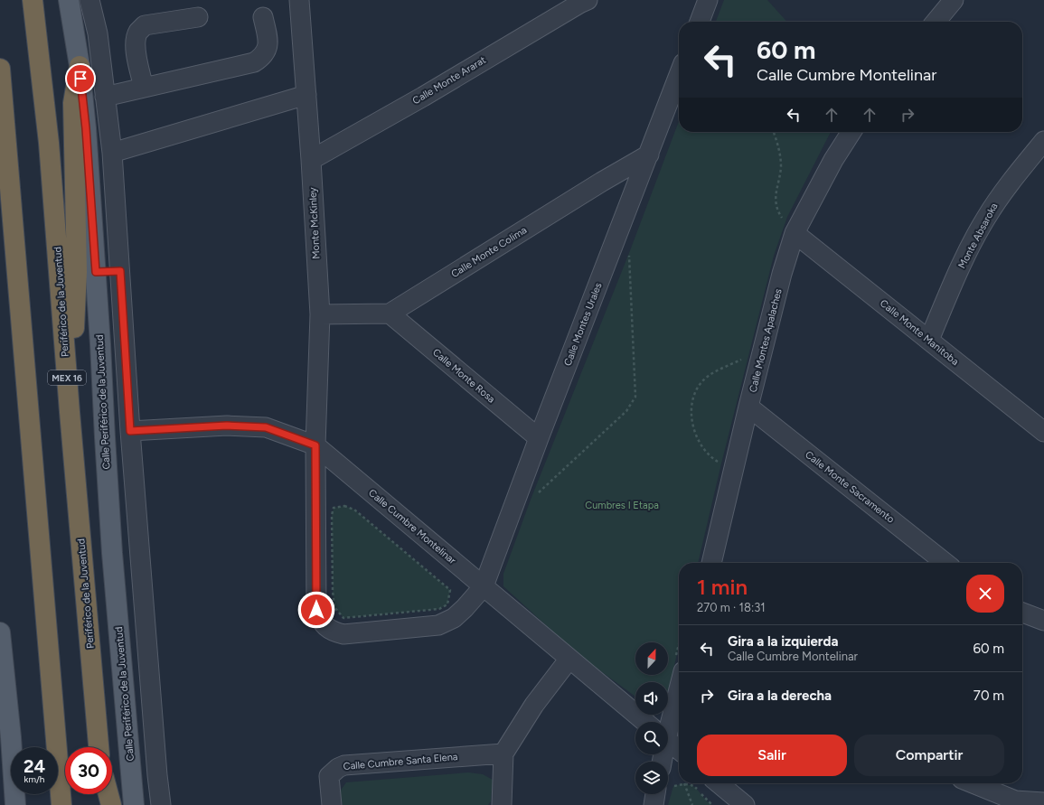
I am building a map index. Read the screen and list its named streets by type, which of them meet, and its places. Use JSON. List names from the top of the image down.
{
  "streets": {
    "highway": ["Periférico de la Juventud", "MEX 16"],
    "main road": ["Calle Periférico de la Juventud"],
    "street": [
      "Calle Monte Ararat",
      "Monte McKinley",
      "Monte Absaroka",
      "Calle Monte Colima",
      "Calle Montes Urales",
      "Calle Monte Manitoba",
      "Calle Montes Apalaches",
      "Calle Monte Rosa",
      "Calle Monte Sacramento",
      "Calle Cumbre Montelinar",
      "Calle Cumbre Santa Elena"
    ]
  },
  "crossings": [
    ["Calle Monte Ararat", "Monte McKinley"],
    ["Monte McKinley", "Calle Montes Urales"],
    ["Monte McKinley", "Calle Cumbre Montelinar"],
    ["Monte Absaroka", "Calle Monte Manitoba"],
    ["Calle Monte Colima", "Calle Montes Urales"],
    ["Calle Monte Colima", "Calle Monte Rosa"],
    ["Calle Montes Urales", "Calle Monte Rosa"],
    ["Calle Montes Urales", "Calle Cumbre Montelinar"],
    ["Calle Monte Manitoba", "Calle Montes Apalaches"],
    ["Calle Montes Apalaches", "Calle Monte Sacramento"]
  ],
  "parks": ["Cumbres I Etapa"],
  "north": "top",
  "page": {
    "turn": ["60 m", "Calle Cumbre Montelinar"],
    "heading": ["1 min", "270 m · 18:31"],
    "list": [
      {
        "name": "Gira a la izquierda",
        "note": "Calle Cumbre Montelinar",
        "value": "60 m"
      },
      {
        "name": "Gira a la derecha",
        "value": "70 m"
      }
    ],
    "buttons": ["Salir", "Compartir"],
    "speed": "24 km/h",
    "limit": "30"
  }
}
